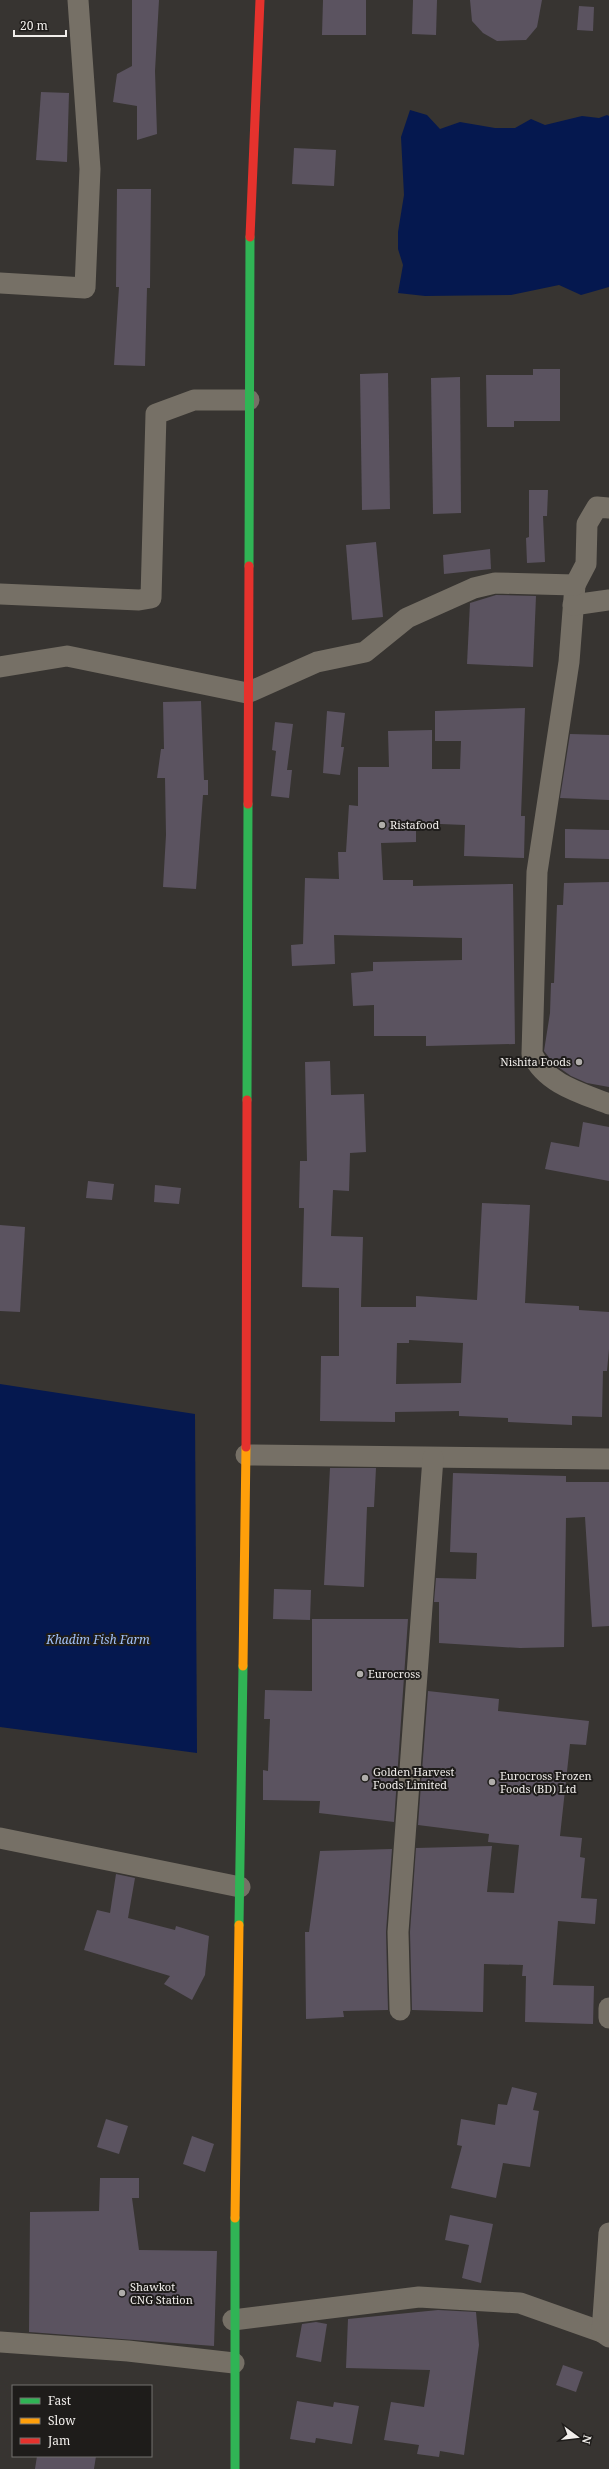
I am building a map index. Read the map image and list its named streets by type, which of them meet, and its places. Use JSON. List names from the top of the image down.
{
  "water": ["Khadim Fish Farm"],
  "places": [
    "Ristafood",
    "Nishita Foods",
    "Eurocross",
    "Golden Harvest Foods Limited",
    "Eurocross Frozen Foods (BD) Ltd",
    "Shawkot CNG Station"
  ],
  "legend": ["Fast", "Slow", "Jam"],
  "scale_bar": "20 m",
  "north": "right"
}
